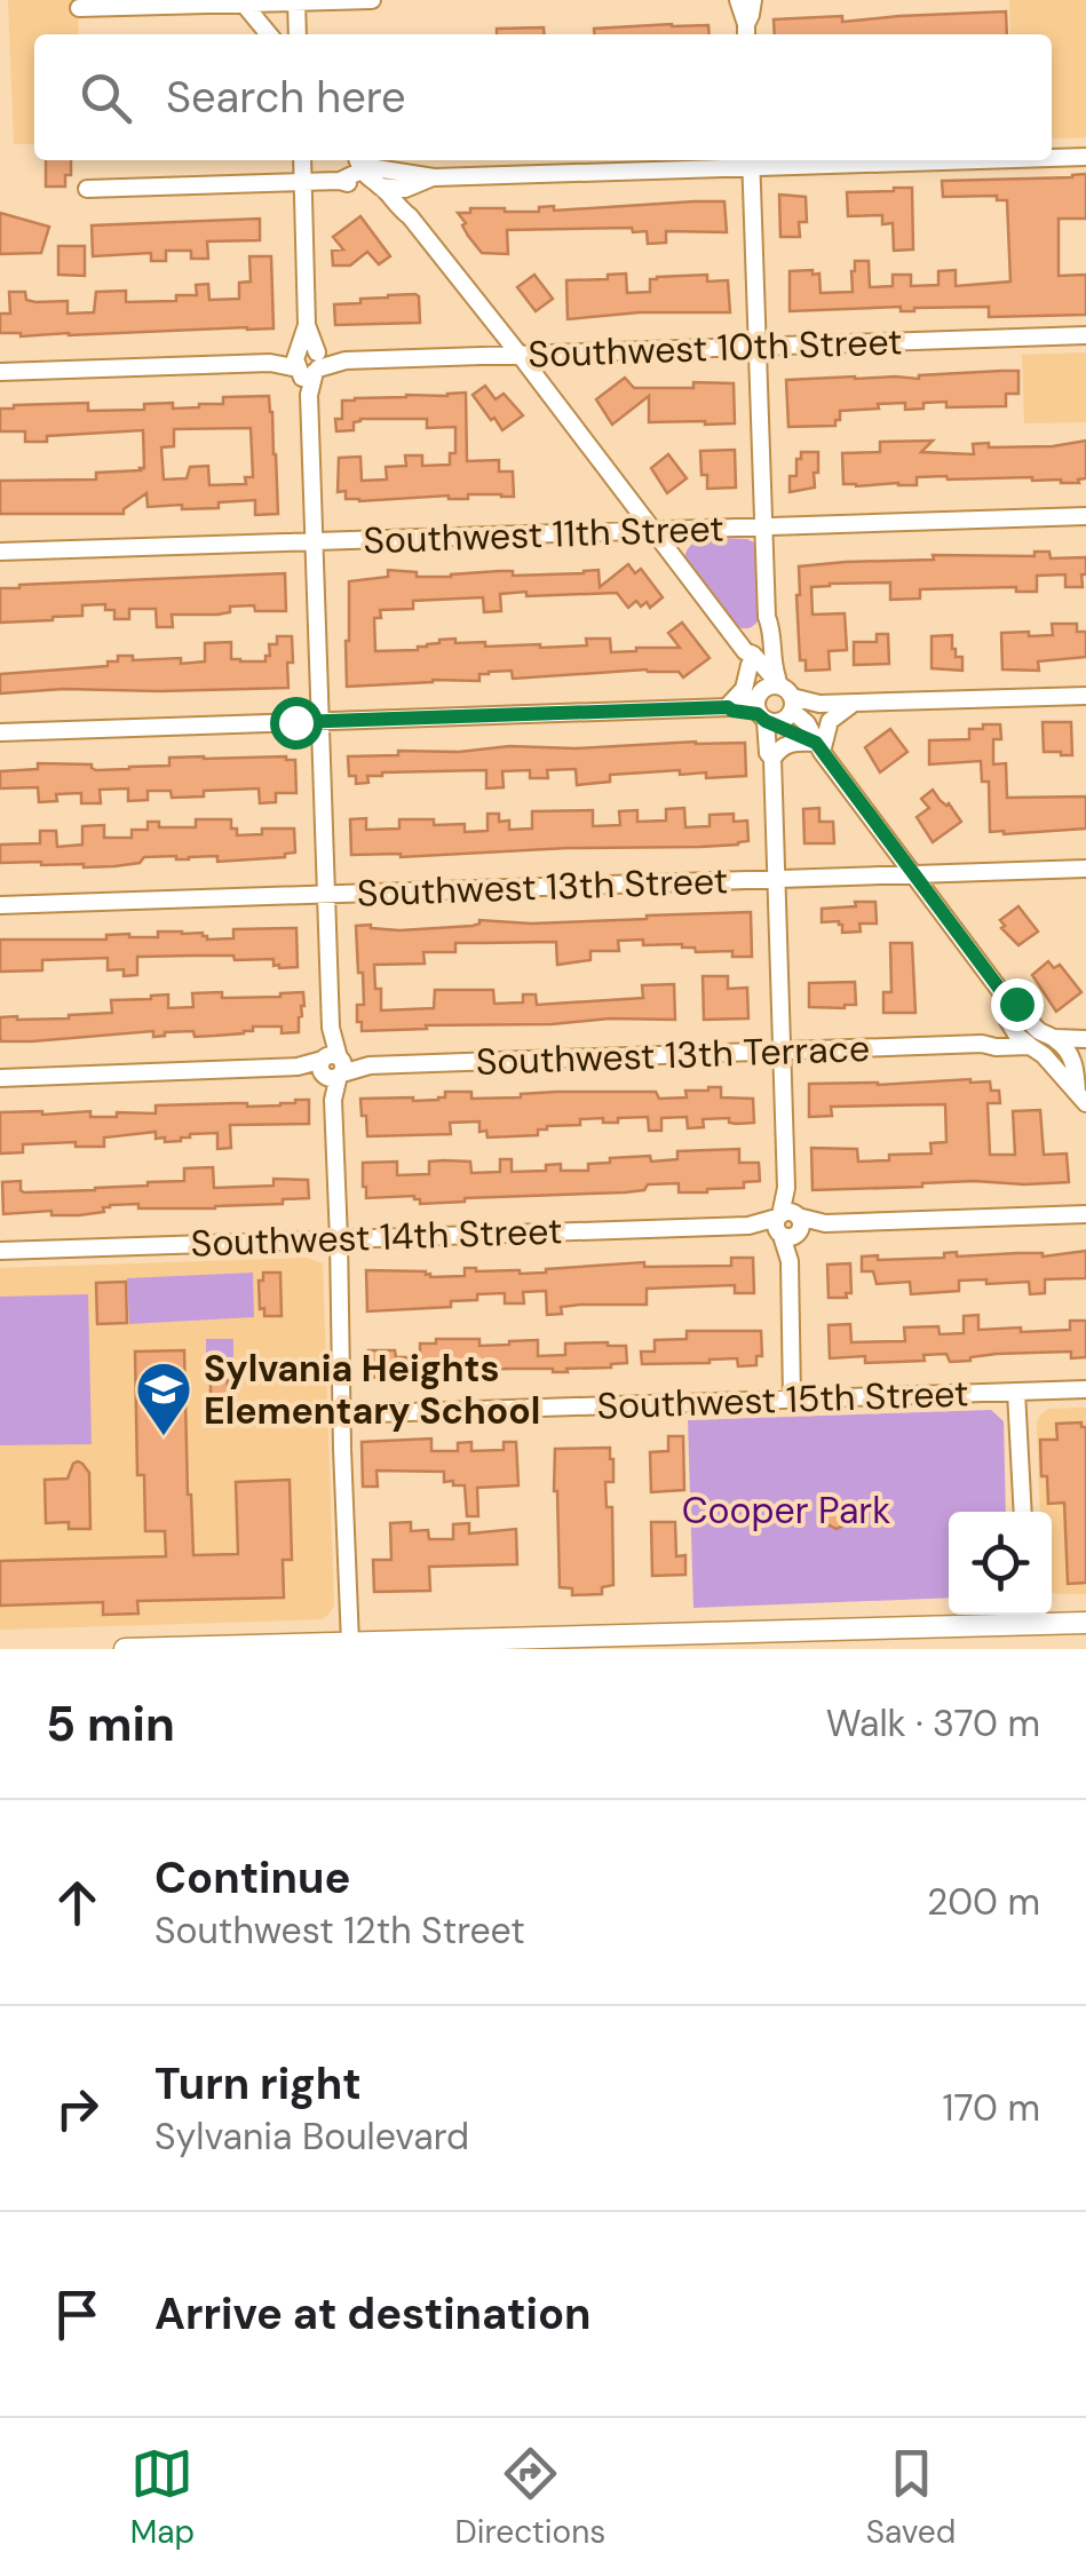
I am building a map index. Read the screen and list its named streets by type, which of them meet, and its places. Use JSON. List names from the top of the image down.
{
  "streets": {
    "street": [
      "Southwest 10th Street",
      "Southwest 11th Street",
      "Southwest 13th Street",
      "Southwest 13th Terrace",
      "Southwest 14th Street",
      "Southwest 15th Street"
    ]
  },
  "parks": ["Cooper Park"],
  "places": {
    "school or university": ["Sylvania Heights Elementary School"]
  },
  "page": {
    "search": "Search here",
    "heading": ["5 min", "Walk · 370 m"],
    "list": [
      ["Continue", "Southwest 12th Street", "200 m"],
      ["Turn right", "Sylvania Boulevard", "170 m"],
      "Arrive at destination"
    ],
    "nav": ["Map", "Directions", "Saved"]
  }
}
